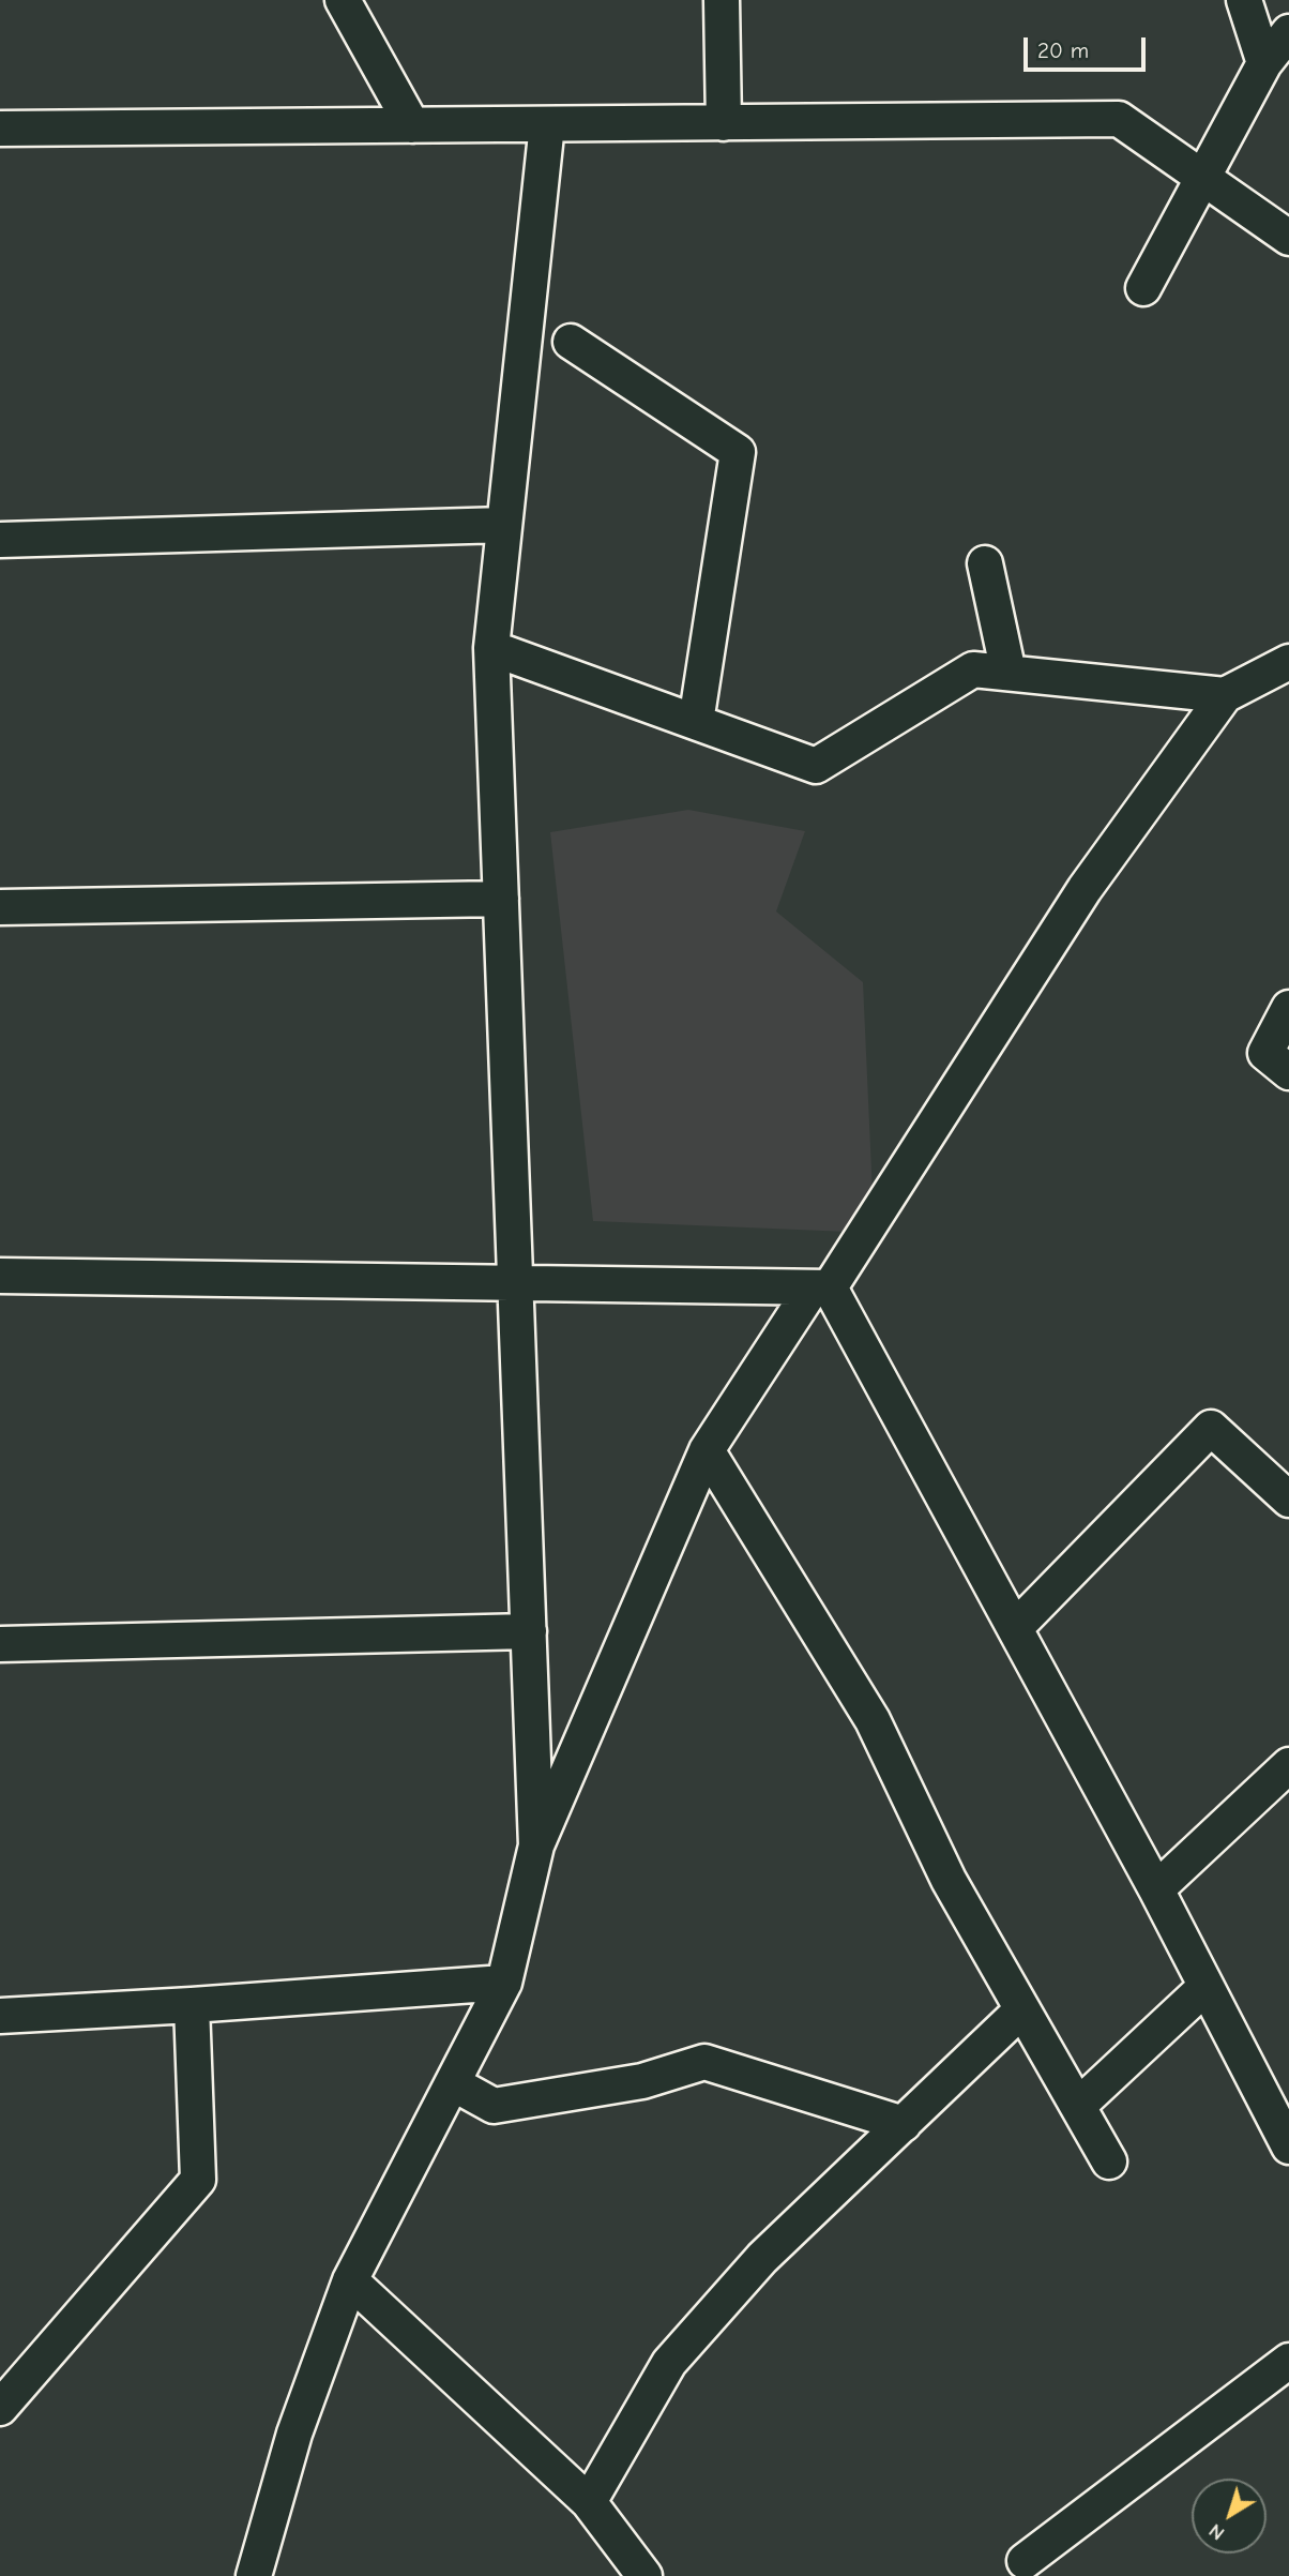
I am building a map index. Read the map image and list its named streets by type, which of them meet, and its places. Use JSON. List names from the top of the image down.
{
  "scale_bar": "20 m",
  "north": "bottom left"
}
